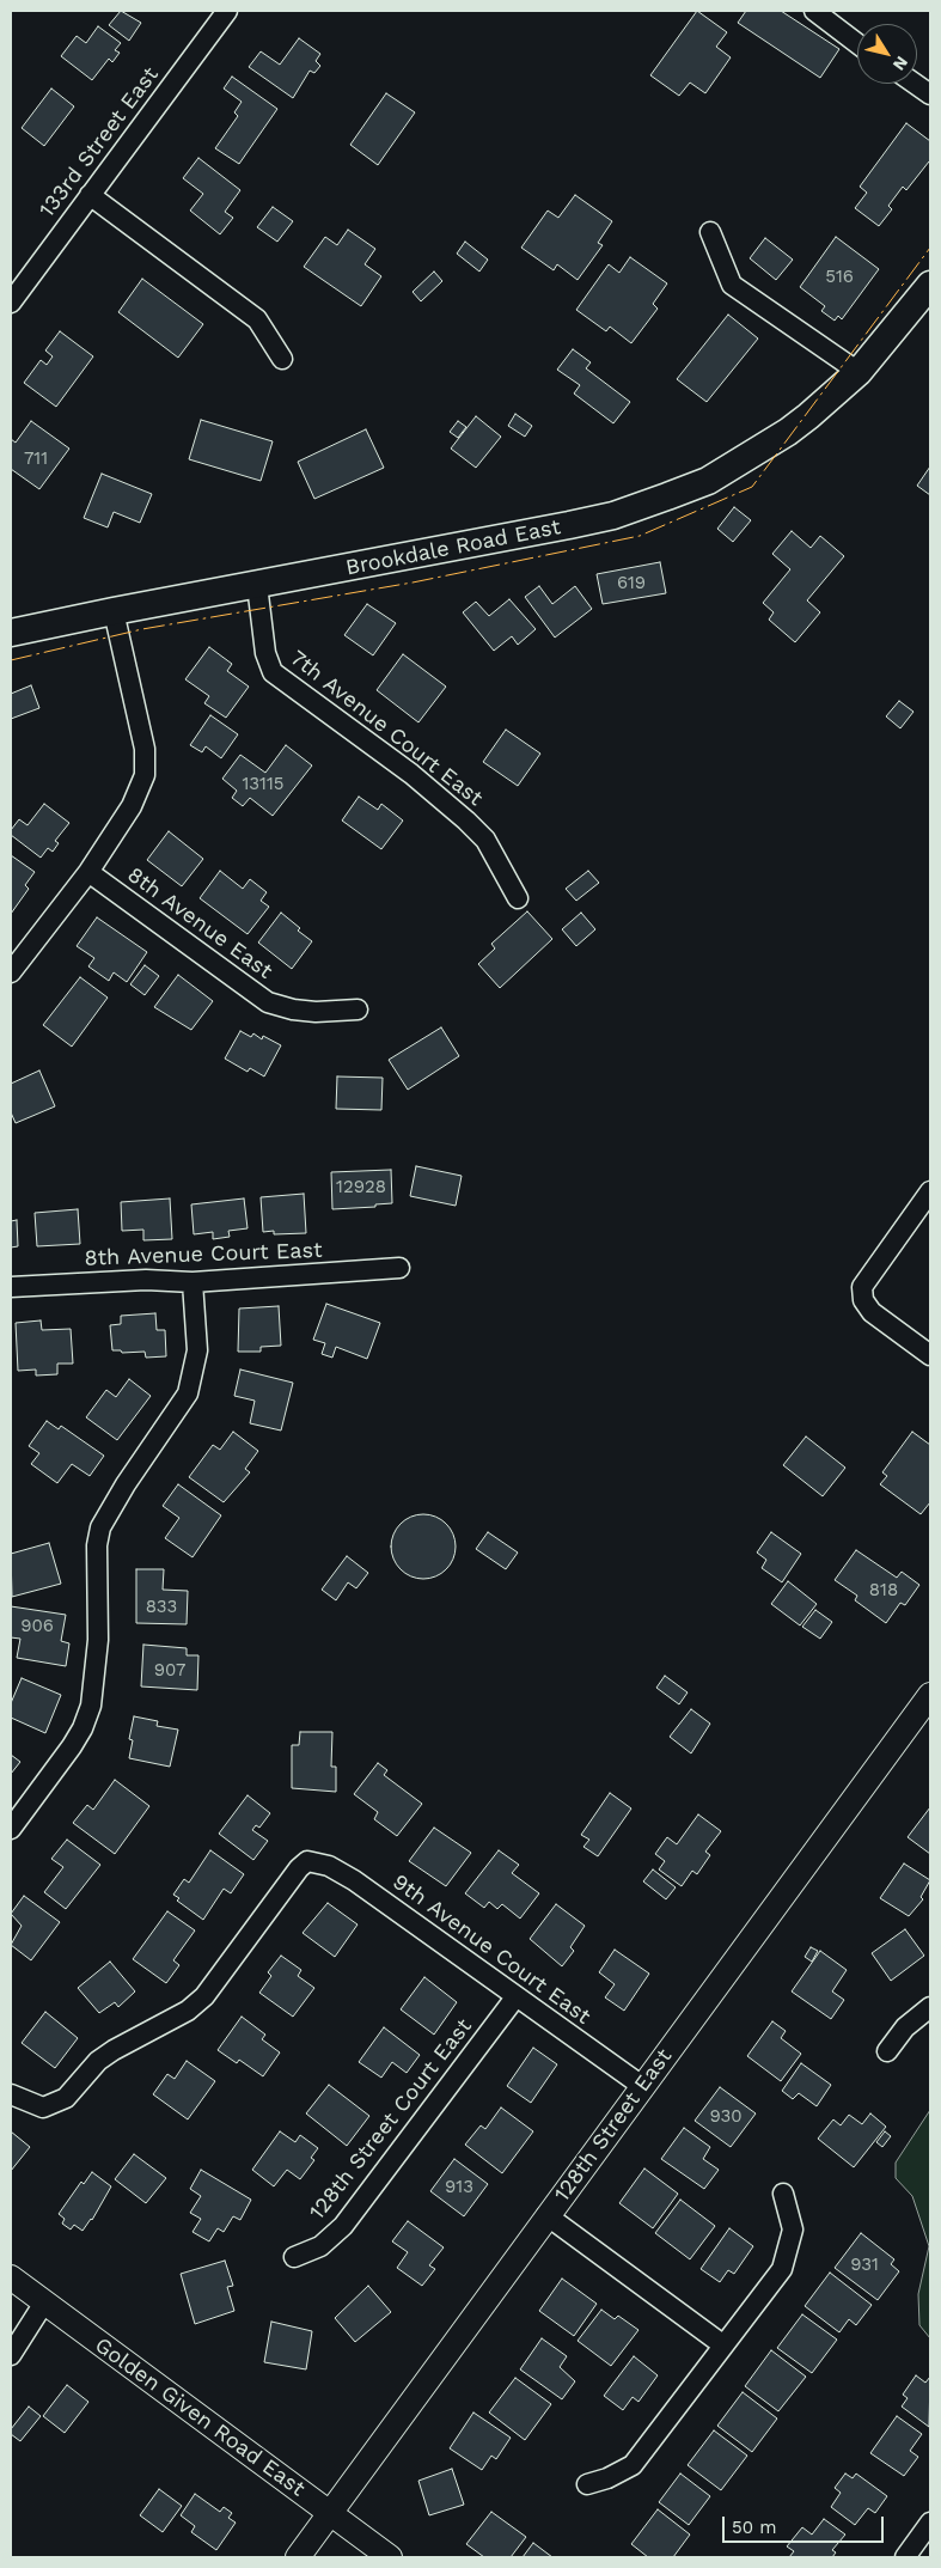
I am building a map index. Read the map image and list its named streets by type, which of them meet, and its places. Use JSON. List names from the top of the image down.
{
  "streets": {
    "main road": ["Brookdale Road East"],
    "street": [
      "133rd Street East",
      "7th Avenue Court East",
      "8th Avenue East",
      "8th Avenue Court East",
      "9th Avenue Court East",
      "128th Street Court East",
      "128th Street East",
      "Golden Given Road East"
    ]
  },
  "crossings": [
    ["Brookdale Road East", "7th Avenue Court East"],
    ["9th Avenue Court East", "128th Street Court East"],
    ["9th Avenue Court East", "128th Street East"],
    ["128th Street East", "Golden Given Road East"]
  ],
  "house_numbers": [
    "516",
    "711",
    "619",
    "13115",
    "12928",
    "818",
    "833",
    "906",
    "907",
    "930",
    "913",
    "931"
  ],
  "scale_bar": "50 m",
  "north": "bottom right"
}
